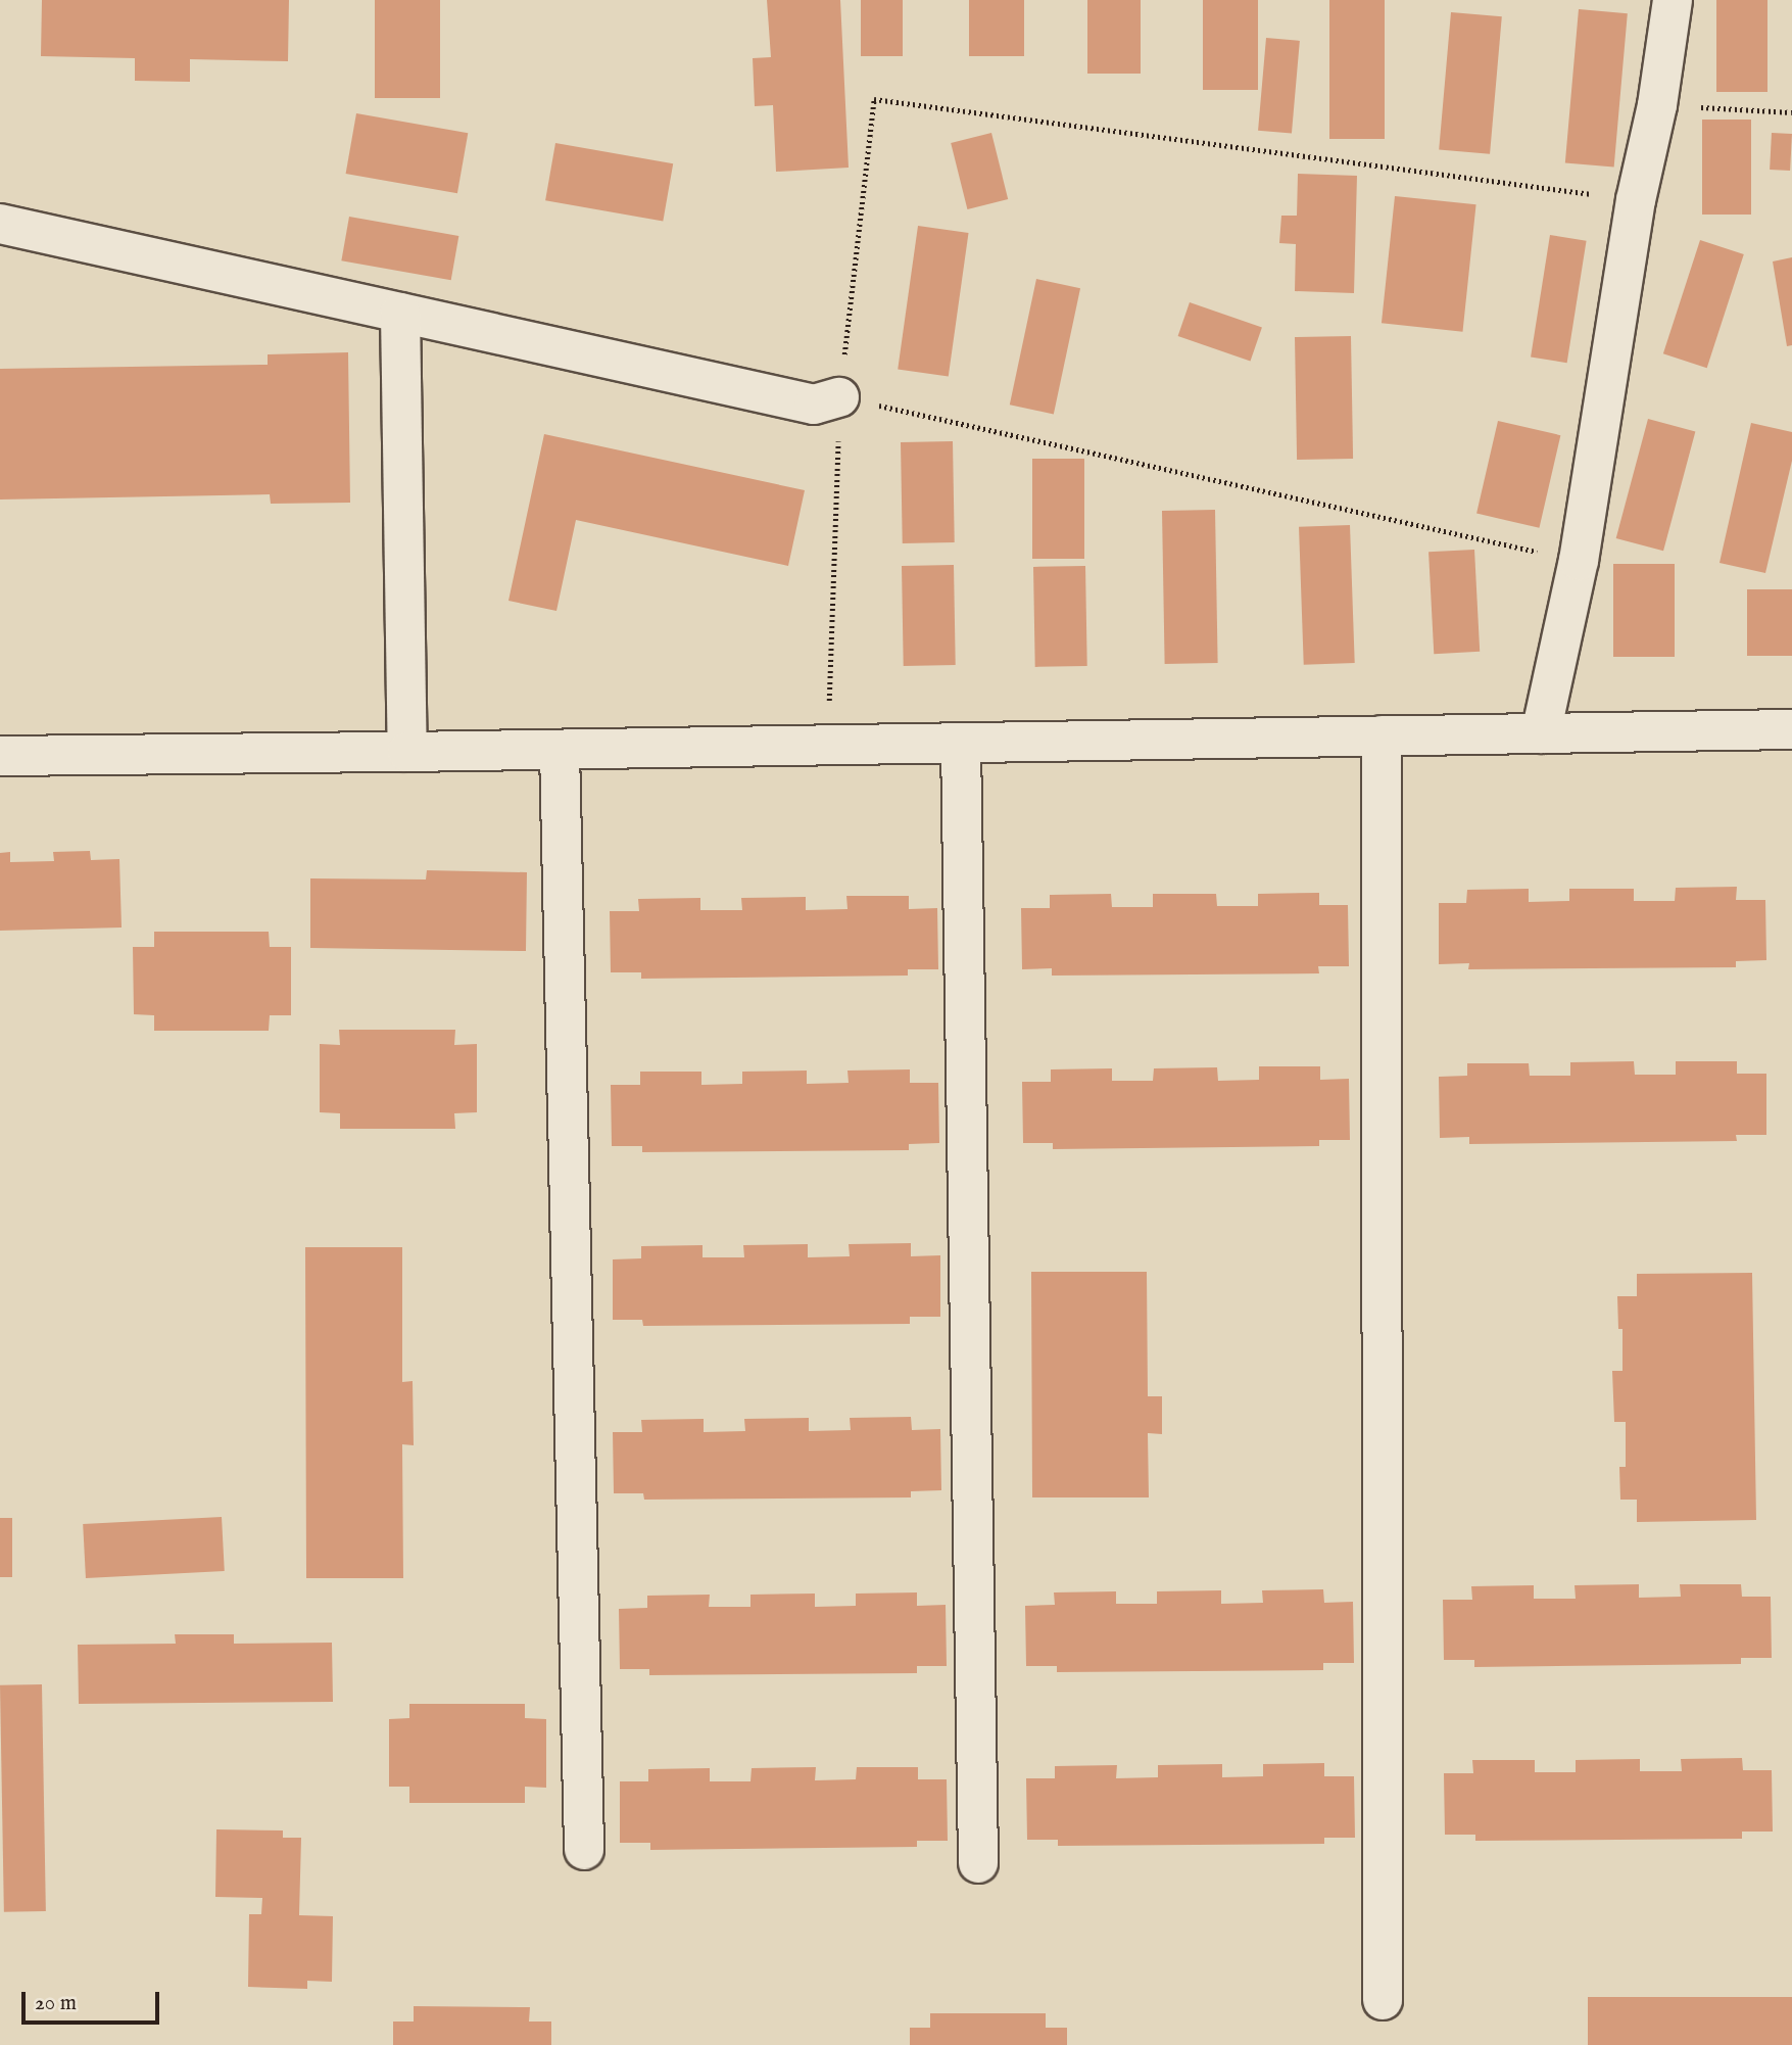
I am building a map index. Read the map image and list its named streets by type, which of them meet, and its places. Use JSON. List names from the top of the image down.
{
  "scale_bar": "20 m"
}
